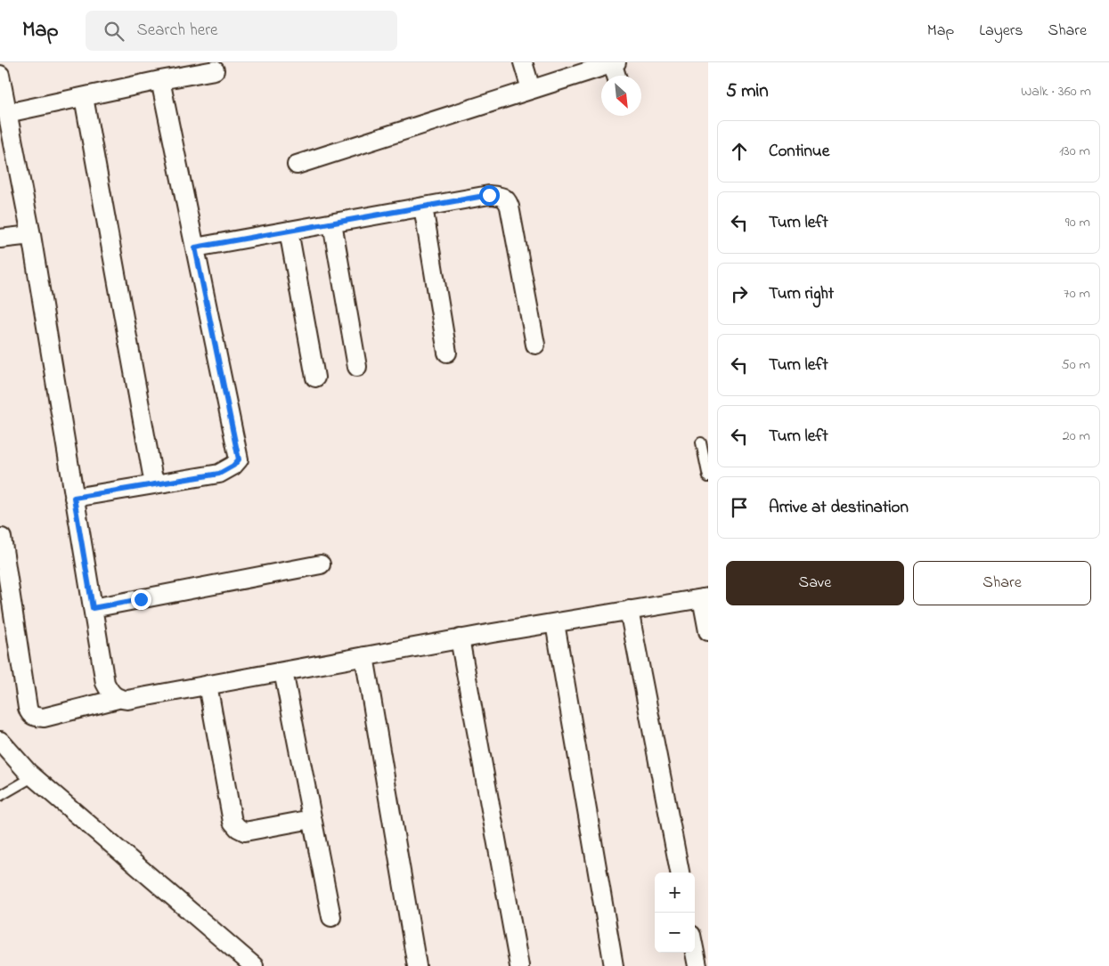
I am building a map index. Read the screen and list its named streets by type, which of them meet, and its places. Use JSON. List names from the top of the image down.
{
  "north": "bottom right",
  "page": {
    "header": "Map",
    "search": "Search here",
    "nav": ["Map", "Layers", "Share"],
    "heading": ["5 min", "Walk · 360 m"],
    "list": [
      ["Continue", "130 m"],
      ["Turn left", "90 m"],
      ["Turn right", "70 m"],
      ["Turn left", "50 m"],
      ["Turn left", "20 m"],
      "Arrive at destination"
    ],
    "buttons": ["Save", "Share"],
    "map_buttons": ["+", "−"]
  }
}
